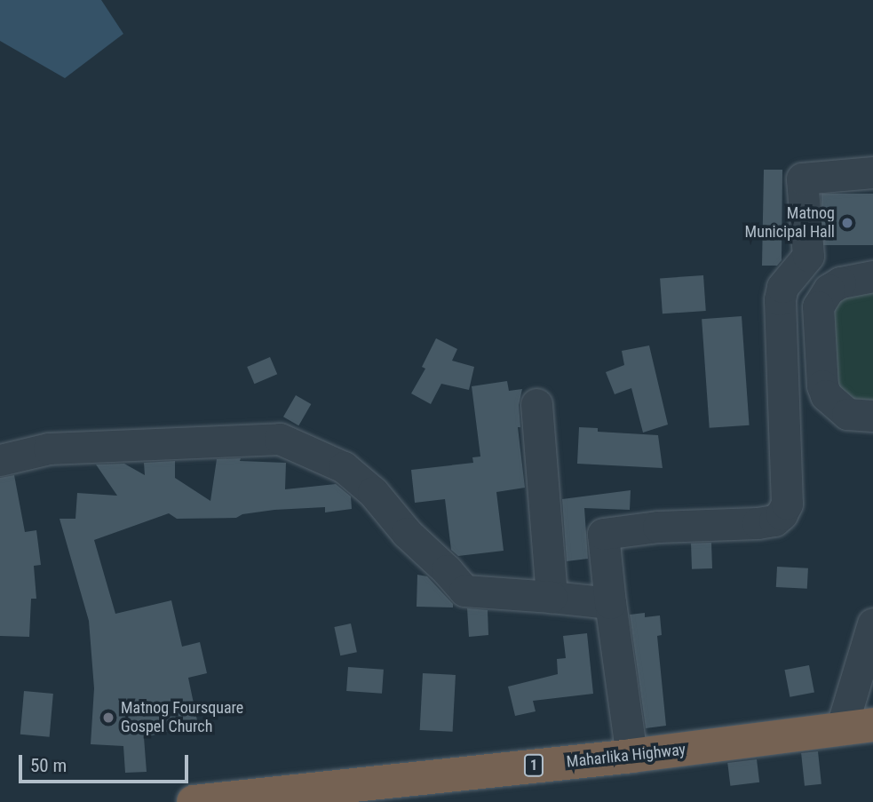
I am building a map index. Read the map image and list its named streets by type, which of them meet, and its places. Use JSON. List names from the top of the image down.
{
  "streets": {
    "highway": ["Maharlika Highway", "1"]
  },
  "places": ["Matnog Municipal Hall", "Matnog Foursquare Gospel Church"],
  "scale_bar": "50 m"
}
